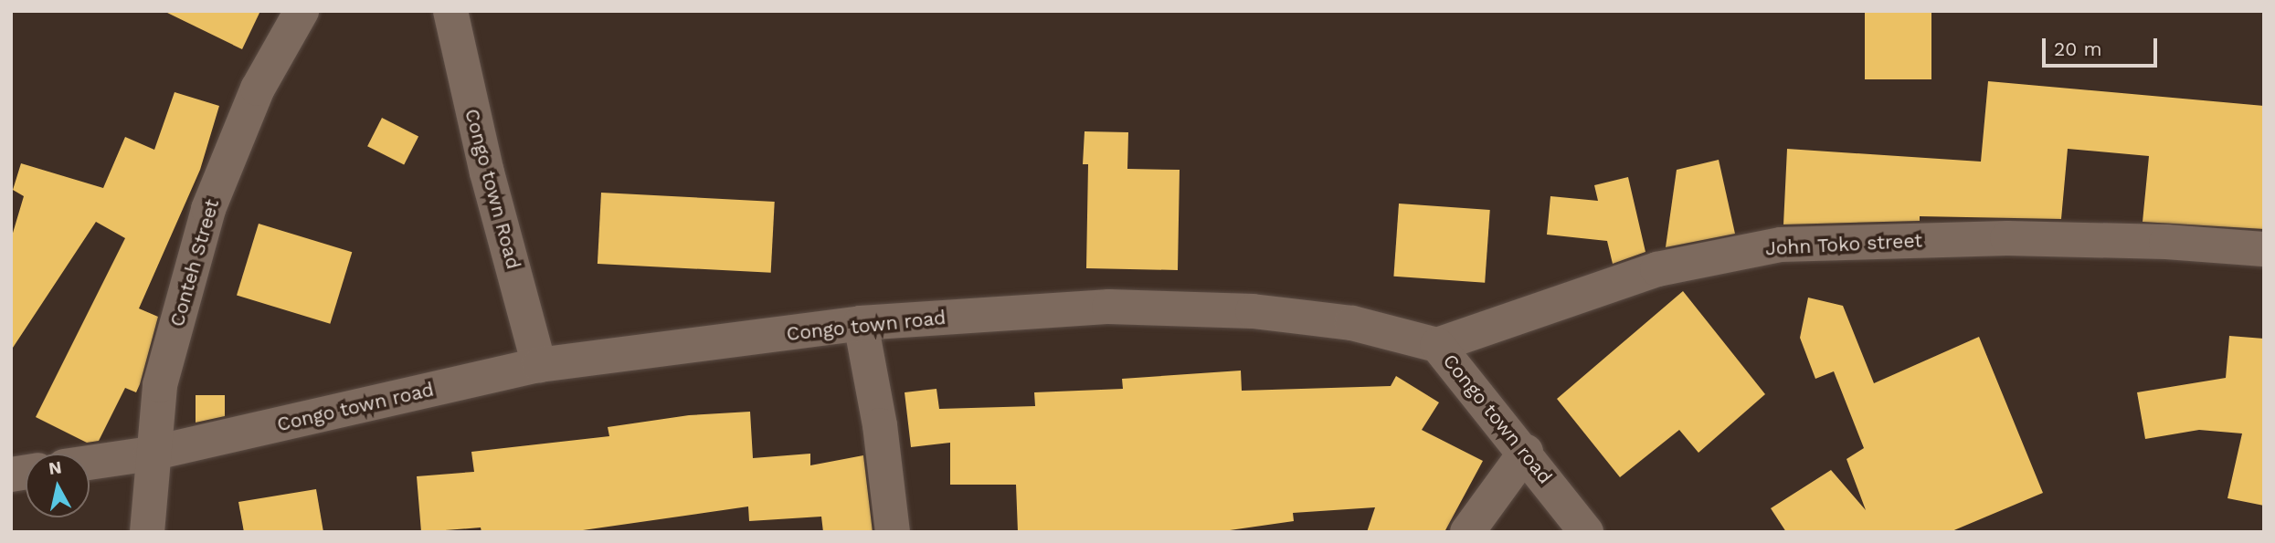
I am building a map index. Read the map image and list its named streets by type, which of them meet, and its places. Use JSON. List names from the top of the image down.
{
  "streets": {
    "street": [
      "Congo town Road",
      "John Toko street",
      "Conteh Street",
      "Congo town road"
    ]
  },
  "crossings": [
    ["Congo town Road", "Congo town road"],
    ["John Toko street", "Congo town road"],
    ["Conteh Street", "Congo town road"]
  ],
  "scale_bar": "20 m",
  "north": "top"
}
